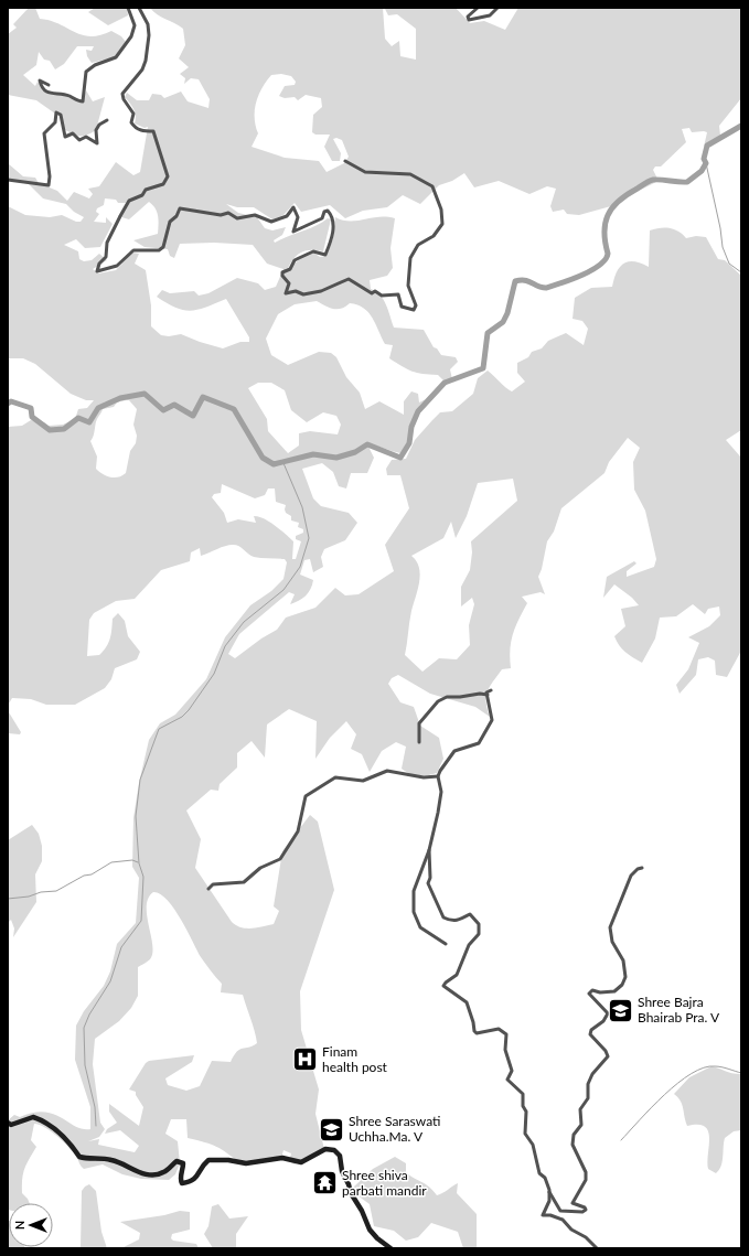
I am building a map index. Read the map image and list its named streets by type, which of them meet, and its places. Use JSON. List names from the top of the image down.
{
  "places": {
    "school or university": ["Shree Bajra Bhairab Pra. V", "Shree Saraswati Uchha.Ma. V"],
    "hospital": ["Finam health post"],
    "temple": ["Shree shiva parbati mandir"]
  },
  "north": "left"
}
